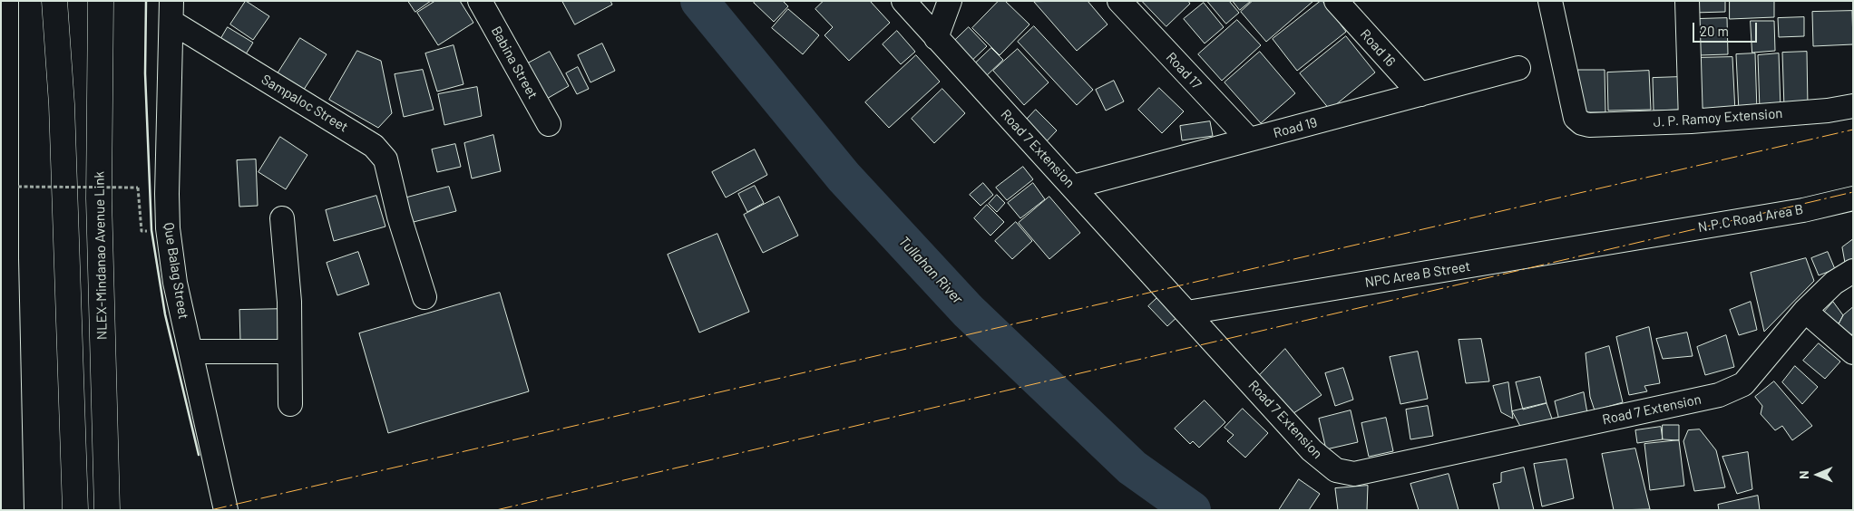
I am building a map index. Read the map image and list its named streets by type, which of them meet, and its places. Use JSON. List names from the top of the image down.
{
  "streets": {
    "highway": ["NLEX-Mindanao Avenue Link"],
    "street": [
      "Road 16",
      "Babina Street",
      "Road 17",
      "Sampaloc Street",
      "J. P. Ramoy Extension",
      "Road 19",
      "Road 7 Extension",
      "N.P.C Road Area B",
      "Que Balag Street",
      "NPC Area B Street"
    ]
  },
  "crossings": [
    ["Road 16", "Road 19"],
    ["Road 17", "Road 19"],
    ["Sampaloc Street", "Que Balag Street"],
    ["Road 19", "Road 7 Extension"],
    ["Road 7 Extension", "NPC Area B Street"],
    ["N.P.C Road Area B", "NPC Area B Street"]
  ],
  "water": ["Tullahan River"],
  "scale_bar": "20 m",
  "north": "left"
}
